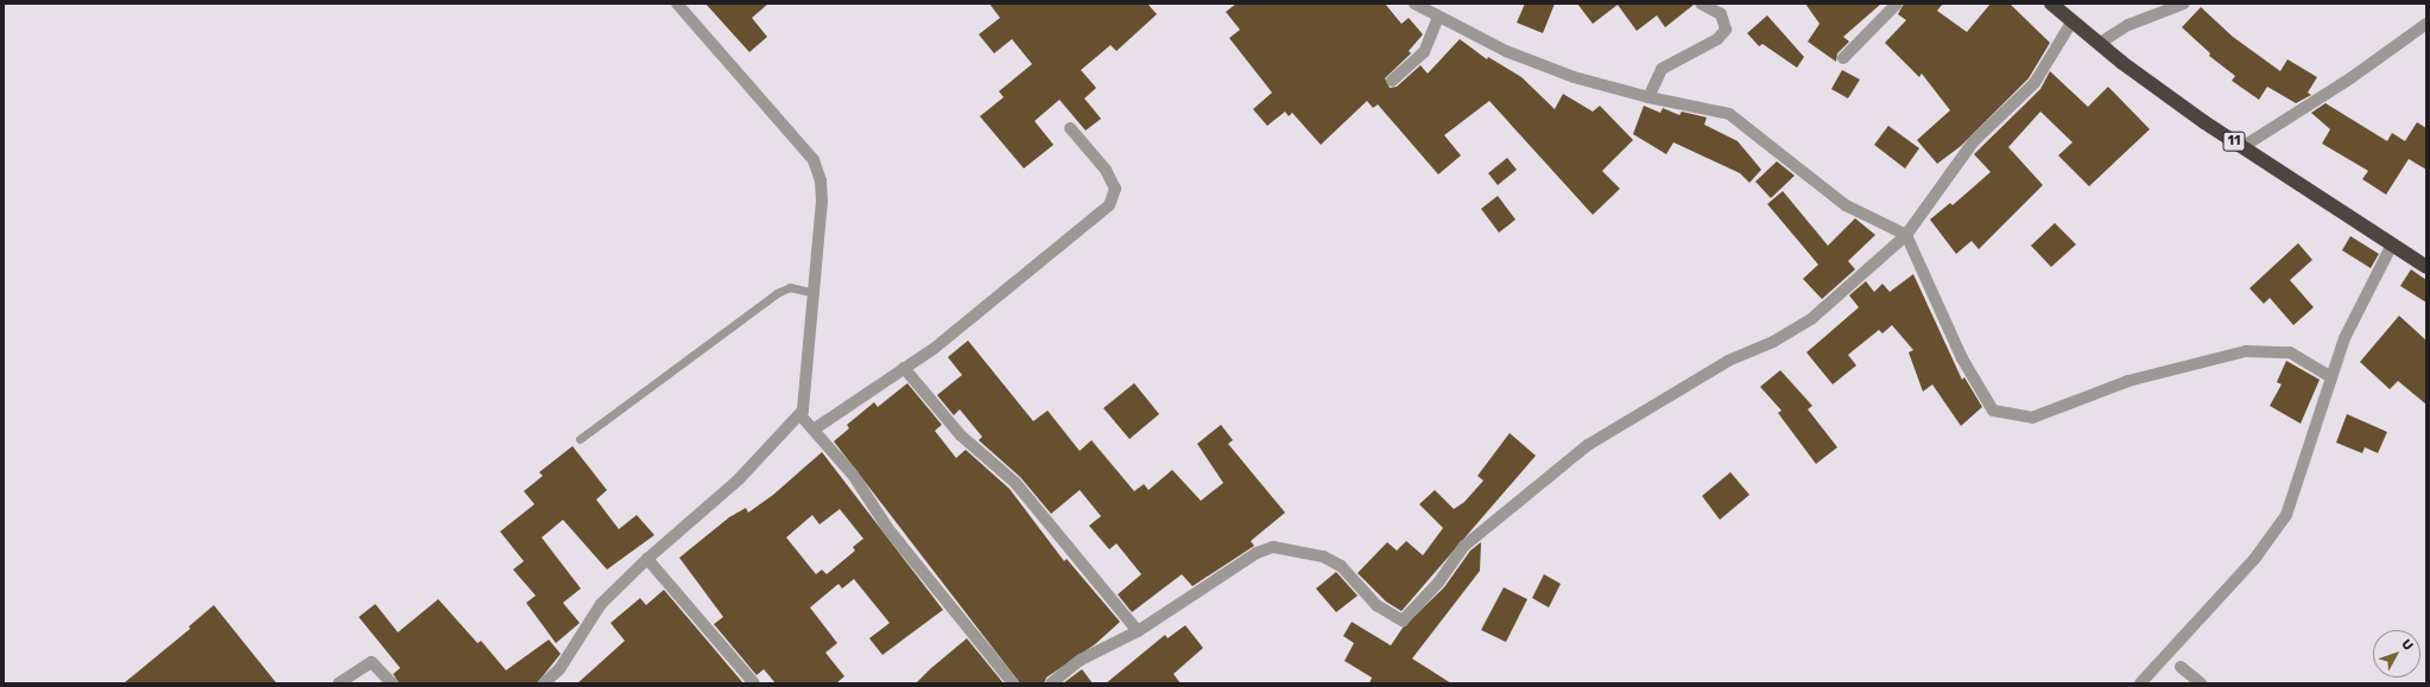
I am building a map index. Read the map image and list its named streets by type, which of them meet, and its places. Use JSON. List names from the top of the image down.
{
  "streets": {
    "highway": ["11"]
  },
  "north": "top right"
}
